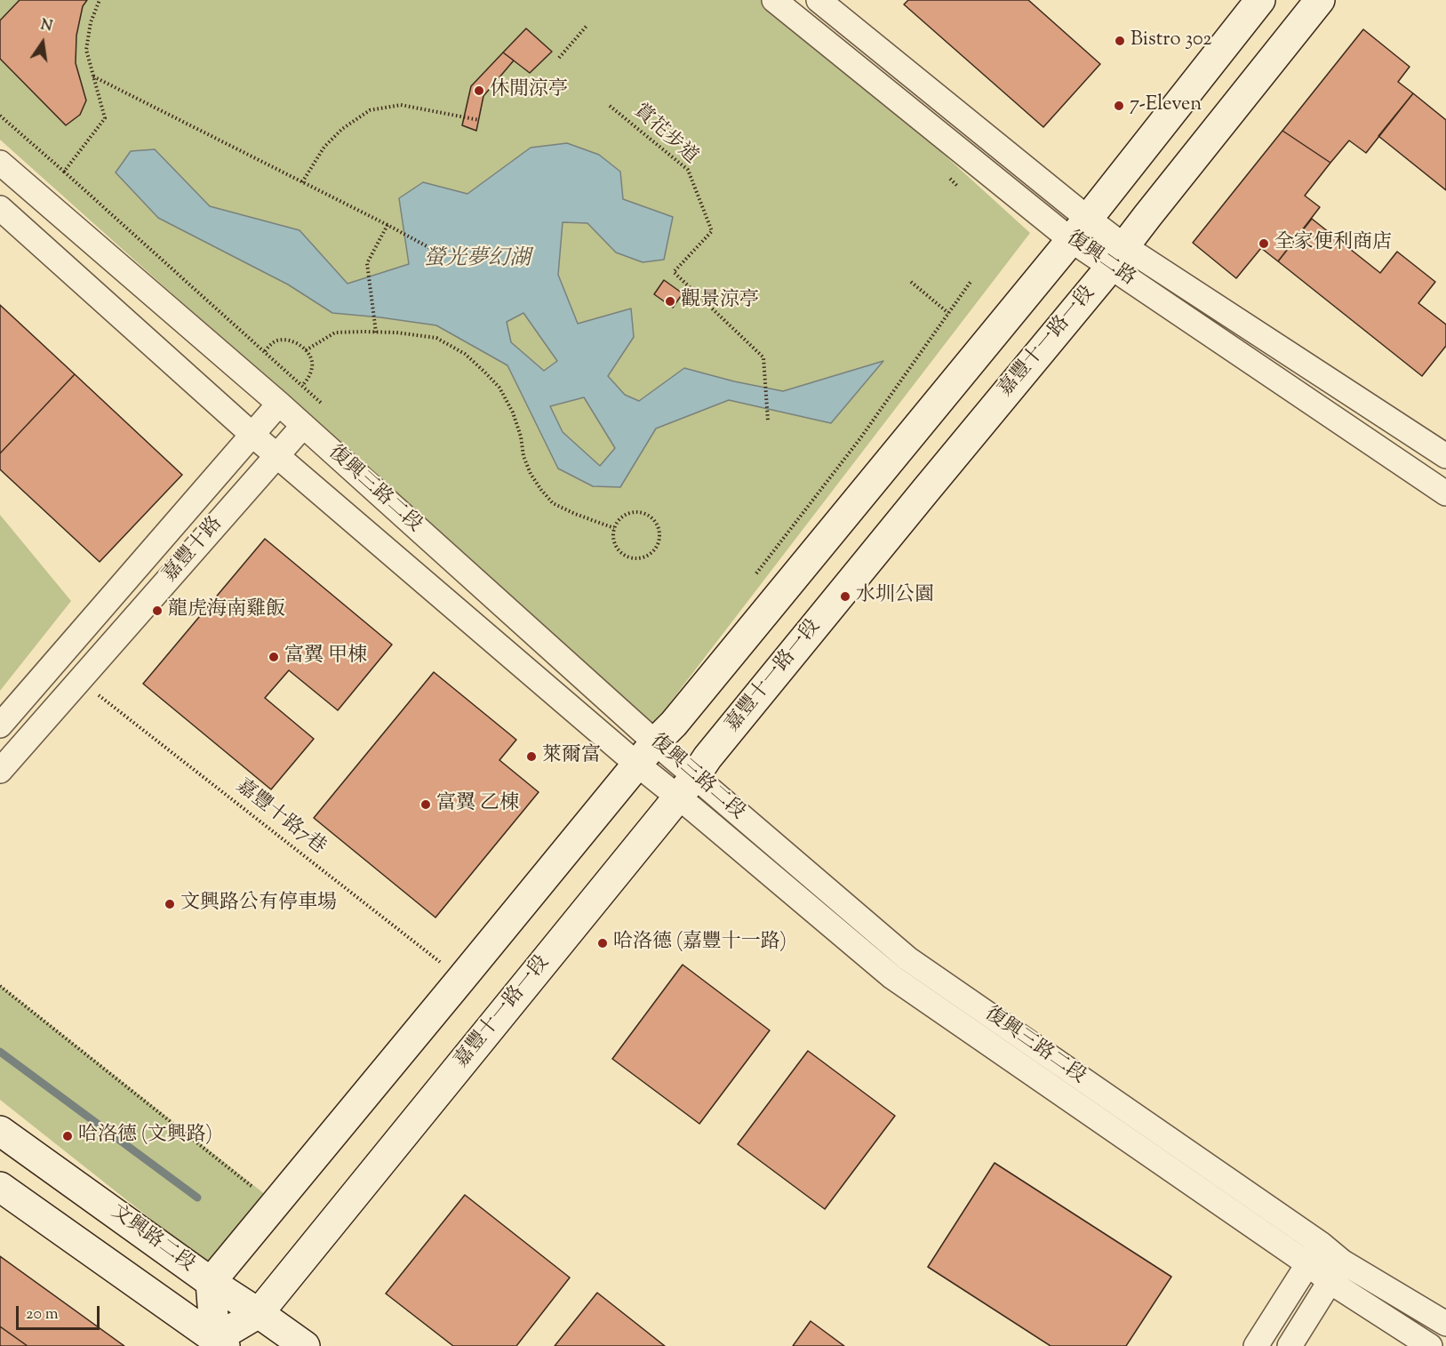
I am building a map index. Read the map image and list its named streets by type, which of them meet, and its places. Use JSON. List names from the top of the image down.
{
  "streets": {
    "street": [
      "復興二路",
      "嘉豐十一路一段",
      "復興三路二段",
      "嘉豐十路",
      "文興路二段"
    ],
    "path": ["賞花步道", "嘉豐十路7巷"]
  },
  "crossings": [
    ["復興二路", "嘉豐十一路一段"],
    ["嘉豐十一路一段", "復興三路二段"],
    ["嘉豐十一路一段", "文興路二段"],
    ["復興三路二段", "嘉豐十路"],
    ["嘉豐十路", "嘉豐十路7巷"]
  ],
  "water": ["螢光夢幻湖"],
  "places": [
    "Bistro 302",
    "休閒涼亭",
    "7-Eleven",
    "全家便利商店",
    "觀景涼亭",
    "水圳公園",
    "龍虎海南雞飯",
    "富翼 甲棟",
    "萊爾富",
    "富翼 乙棟",
    "文興路公有停車場",
    "哈洛德 (嘉豐十一路)",
    "哈洛德 (文興路)"
  ],
  "scale_bar": "20 m",
  "north": "top"
}
